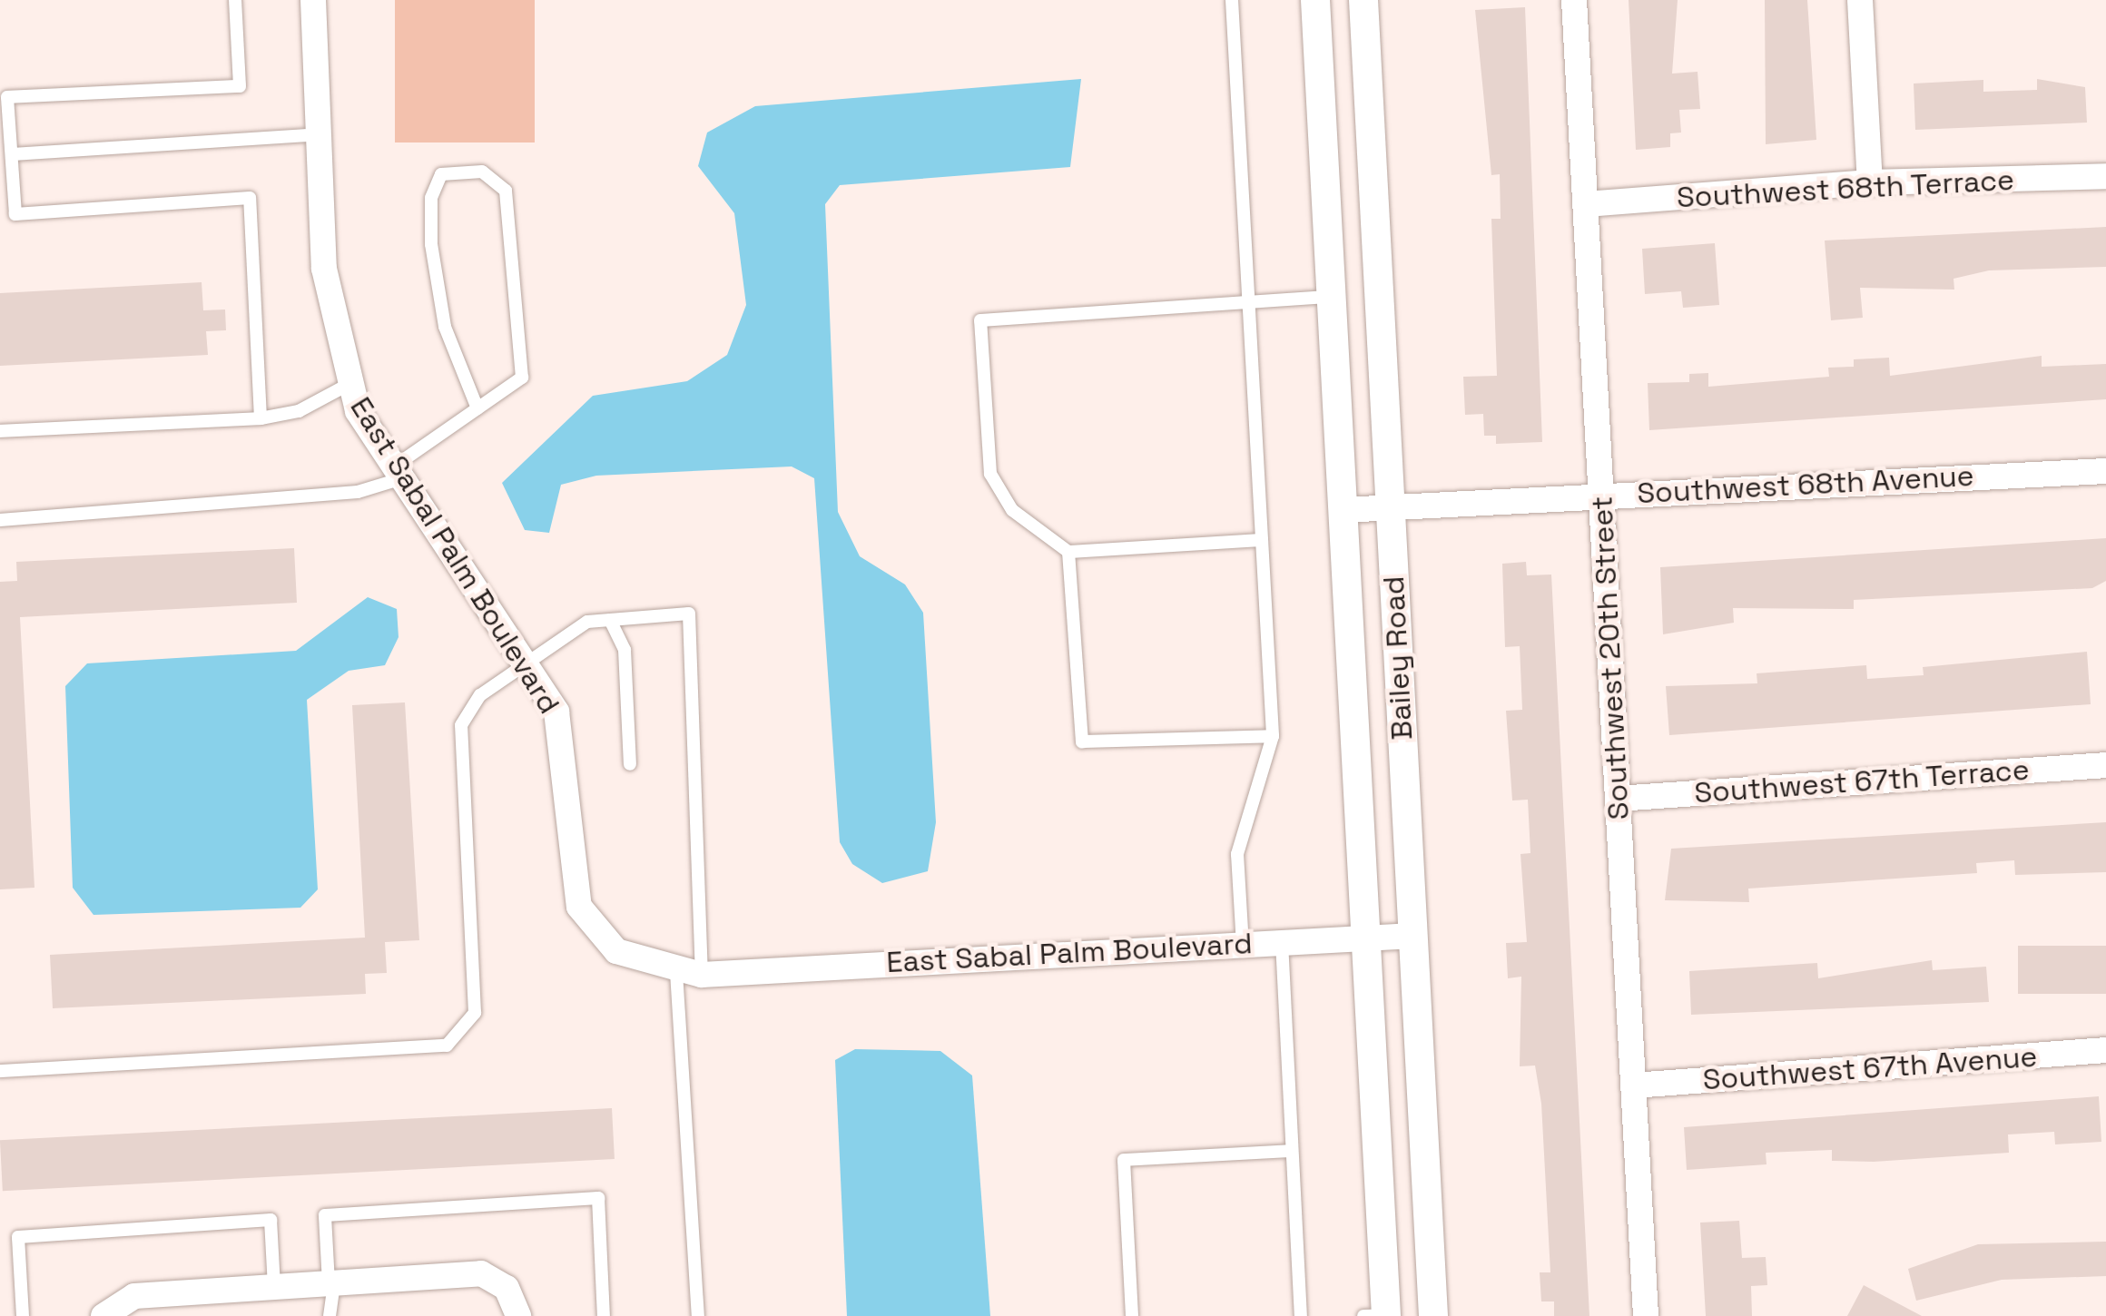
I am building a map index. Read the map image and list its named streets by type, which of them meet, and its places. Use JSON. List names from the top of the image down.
{
  "streets": {
    "street": [
      "Southwest 68th Terrace",
      "Southwest 68th Avenue",
      "East Sabal Palm Boulevard",
      "Bailey Road",
      "Southwest 20th Street",
      "Southwest 67th Terrace",
      "Southwest 67th Avenue"
    ]
  },
  "crossings": [
    ["Southwest 68th Terrace", "Southwest 20th Street"],
    ["Southwest 68th Avenue", "Bailey Road"],
    ["Southwest 68th Avenue", "Southwest 20th Street"],
    ["East Sabal Palm Boulevard", "Bailey Road"],
    ["Southwest 20th Street", "Southwest 67th Terrace"],
    ["Southwest 20th Street", "Southwest 67th Avenue"]
  ]
}
